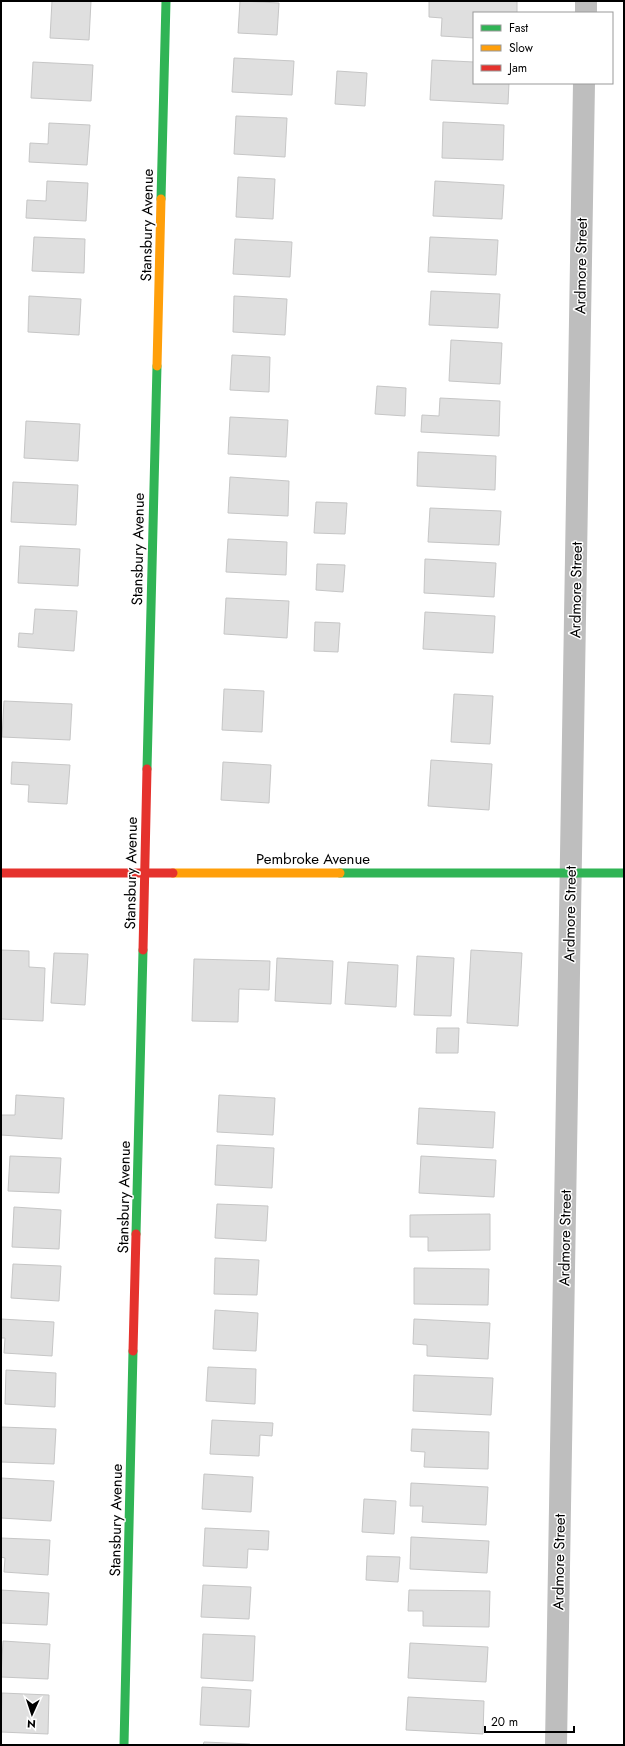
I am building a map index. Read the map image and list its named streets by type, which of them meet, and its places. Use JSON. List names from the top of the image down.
{
  "streets": {
    "street": ["Stansbury Avenue", "Ardmore Street", "Pembroke Avenue"]
  },
  "crossings": [
    ["Stansbury Avenue", "Pembroke Avenue"],
    ["Ardmore Street", "Pembroke Avenue"]
  ],
  "legend": ["Fast", "Slow", "Jam"],
  "scale_bar": "20 m",
  "north": "bottom"
}
